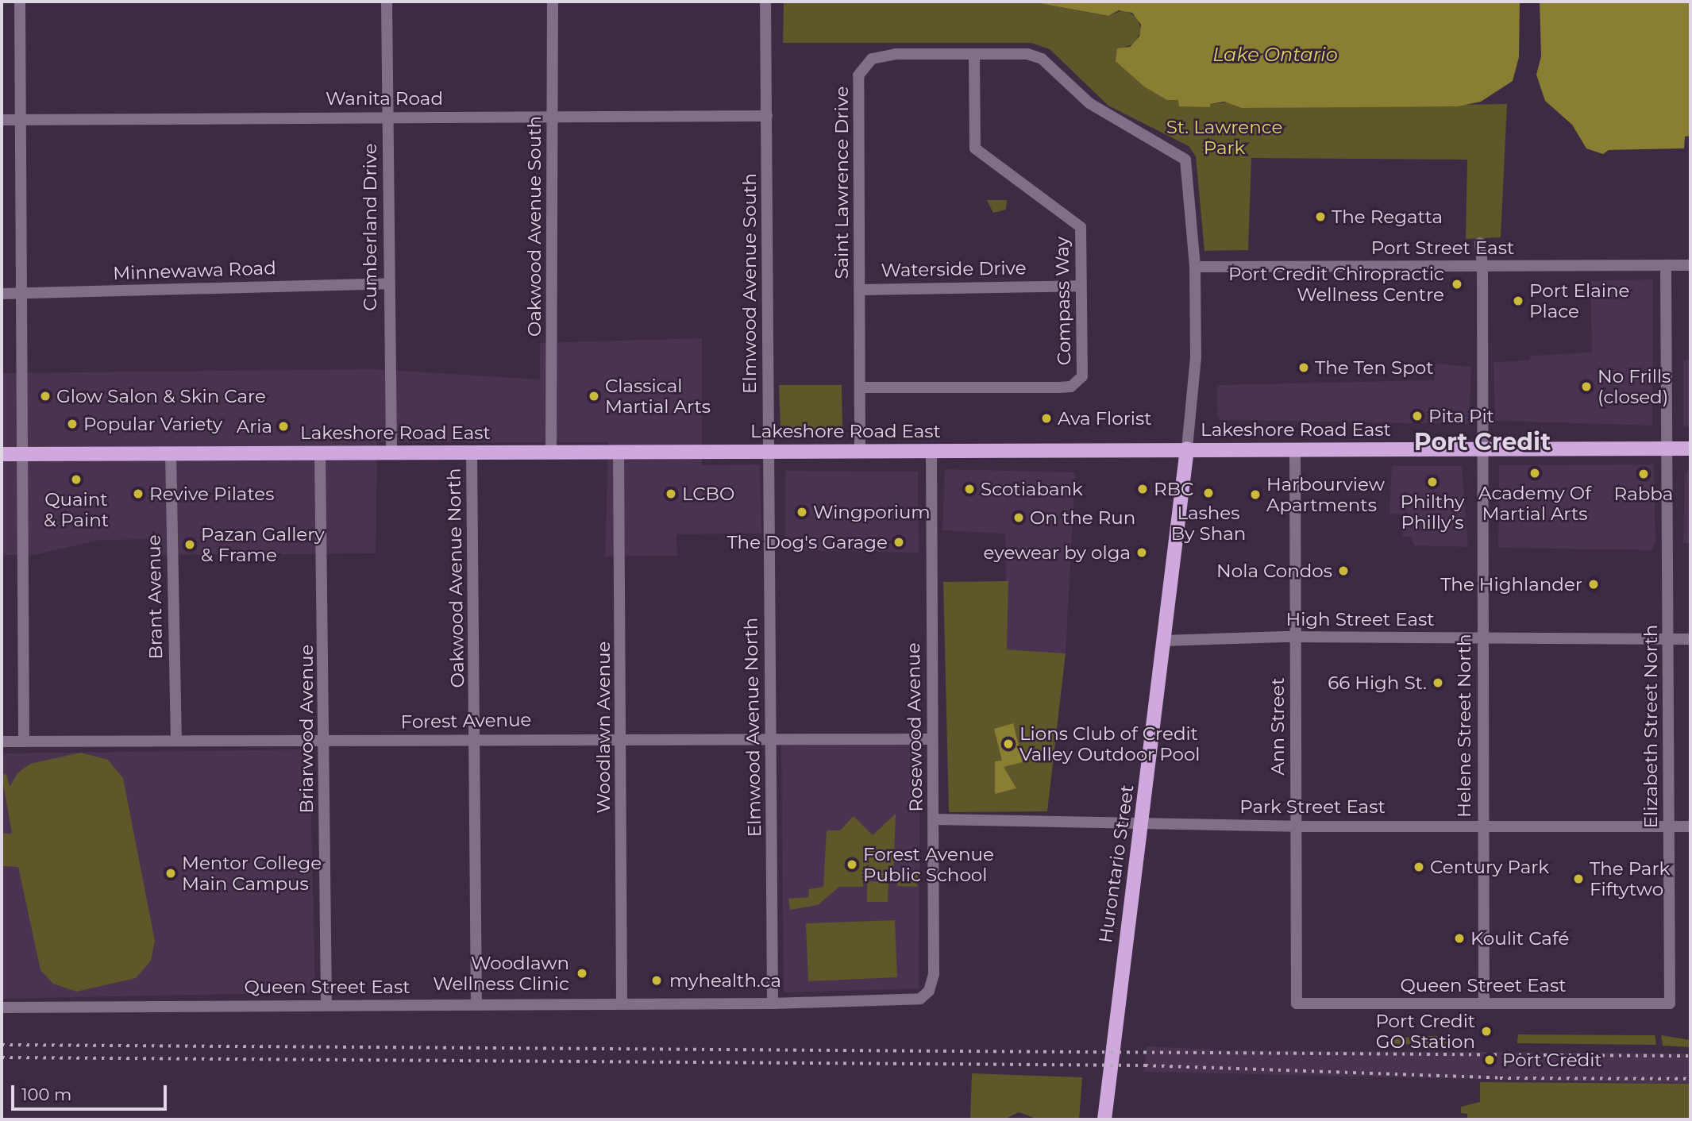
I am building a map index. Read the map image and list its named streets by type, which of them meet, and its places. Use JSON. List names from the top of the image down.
{
  "streets": {
    "main road": ["Lakeshore Road East", "Hurontario Street"],
    "street": [
      "Wanita Road",
      "Saint Lawrence Drive",
      "Oakwood Avenue South",
      "Cumberland Drive",
      "Port Street East",
      "Waterside Drive",
      "Minnewawa Road",
      "Elmwood Avenue South",
      "Compass Way",
      "Oakwood Avenue North",
      "Brant Avenue",
      "High Street East",
      "Forest Avenue",
      "Helene Street North",
      "Ann Street",
      "Elizabeth Street North",
      "Woodlawn Avenue",
      "Elmwood Avenue North",
      "Rosewood Avenue",
      "Briarwood Avenue",
      "Park Street East",
      "Queen Street East"
    ]
  },
  "crossings": [
    ["Wanita Road", "Oakwood Avenue South"],
    ["Wanita Road", "Cumberland Drive"],
    ["Wanita Road", "Elmwood Avenue South"],
    ["Saint Lawrence Drive", "Port Street East"],
    ["Saint Lawrence Drive", "Waterside Drive"],
    ["Saint Lawrence Drive", "Compass Way"],
    ["Saint Lawrence Drive", "Lakeshore Road East"],
    ["Saint Lawrence Drive", "Hurontario Street"],
    ["Oakwood Avenue South", "Lakeshore Road East"],
    ["Cumberland Drive", "Minnewawa Road"],
    ["Cumberland Drive", "Lakeshore Road East"],
    ["Port Street East", "Helene Street North"],
    ["Port Street East", "Elizabeth Street North"],
    ["Waterside Drive", "Compass Way"],
    ["Elmwood Avenue South", "Lakeshore Road East"],
    ["Elmwood Avenue South", "Elmwood Avenue North"],
    ["Lakeshore Road East", "Oakwood Avenue North"],
    ["Lakeshore Road East", "Brant Avenue"],
    ["Lakeshore Road East", "Helene Street North"],
    ["Lakeshore Road East", "Ann Street"],
    ["Lakeshore Road East", "Elizabeth Street North"],
    ["Lakeshore Road East", "Woodlawn Avenue"],
    ["Lakeshore Road East", "Elmwood Avenue North"],
    ["Lakeshore Road East", "Rosewood Avenue"],
    ["Lakeshore Road East", "Briarwood Avenue"],
    ["Lakeshore Road East", "Hurontario Street"],
    ["Oakwood Avenue North", "Forest Avenue"],
    ["Oakwood Avenue North", "Queen Street East"],
    ["Brant Avenue", "Forest Avenue"],
    ["High Street East", "Helene Street North"],
    ["High Street East", "Ann Street"],
    ["High Street East", "Elizabeth Street North"],
    ["High Street East", "Hurontario Street"],
    ["Forest Avenue", "Woodlawn Avenue"],
    ["Forest Avenue", "Elmwood Avenue North"],
    ["Forest Avenue", "Rosewood Avenue"],
    ["Forest Avenue", "Briarwood Avenue"],
    ["Helene Street North", "Park Street East"],
    ["Helene Street North", "Queen Street East"],
    ["Ann Street", "Park Street East"],
    ["Ann Street", "Queen Street East"],
    ["Elizabeth Street North", "Park Street East"],
    ["Elizabeth Street North", "Queen Street East"],
    ["Woodlawn Avenue", "Queen Street East"],
    ["Elmwood Avenue North", "Queen Street East"],
    ["Rosewood Avenue", "Park Street East"],
    ["Rosewood Avenue", "Queen Street East"],
    ["Briarwood Avenue", "Queen Street East"],
    ["Park Street East", "Hurontario Street"]
  ],
  "districts": ["Port Credit"],
  "water": ["Lake Ontario"],
  "parks": ["St. Lawrence Park"],
  "places": [
    "The Regatta",
    "Port Credit Chiropractic Wellness Centre",
    "Port Elaine Place",
    "The Ten Spot",
    "No Frills (closed)",
    "Glow Salon & Skin Care",
    "Classical Martial Arts",
    "Pita Pit",
    "Ava Florist",
    "Popular Variety",
    "Aria",
    "Academy Of Martial Arts",
    "Rabba",
    "Quaint & Paint",
    "Philthy Philly’s",
    "Scotiabank",
    "RBC",
    "Lashes By Shan",
    "Revive Pilates",
    "LCBO",
    "Harbourview Apartments",
    "Wingporium",
    "On the Run",
    "The Dog's Garage",
    "Pazan Gallery & Frame",
    "eyewear by olga",
    "Nola Condos",
    "The Highlander",
    "66 High St.",
    "Lions Club of Credit Valley Outdoor Pool",
    "Forest Avenue Public School",
    "Century Park",
    "Mentor College Main Campus",
    "The Park Fiftytwo",
    "Koulit Café",
    "Woodlawn Wellness Clinic",
    "myhealth.ca",
    "Port Credit GO Station",
    "Port Credit"
  ],
  "scale_bar": "100 m"
}
